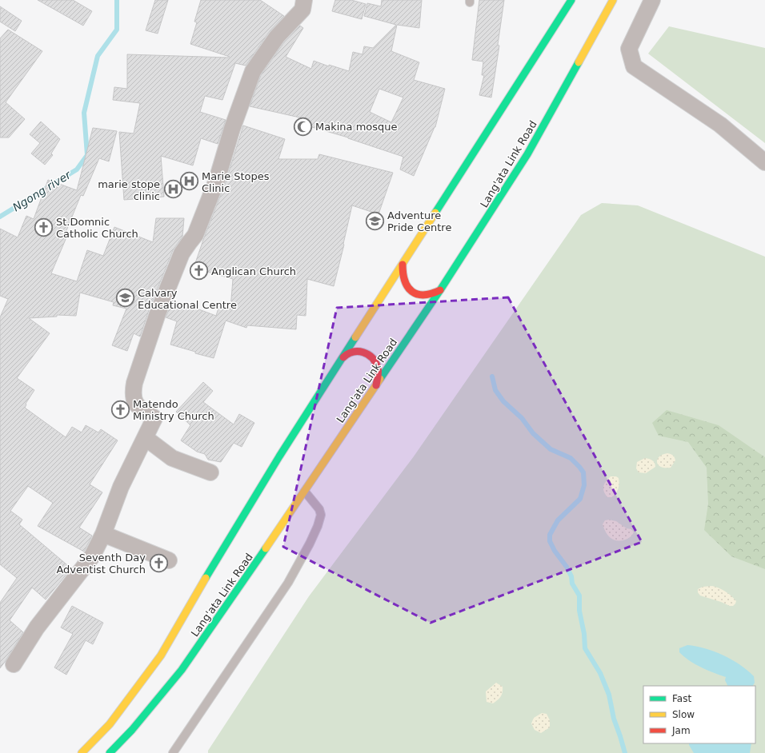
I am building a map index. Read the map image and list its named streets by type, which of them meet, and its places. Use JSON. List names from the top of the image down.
{
  "streets": {
    "main road": ["Lang'ata Link Road"]
  },
  "water": ["Ngong river"],
  "places": {
    "mosque": ["Makina mosque"],
    "hospital": ["Marie Stopes Clinic", "marie stope clinic"],
    "school or university": ["Adventure Pride Centre", "Calvary Educational Centre"],
    "church": [
      "St.Domnic Catholic Church",
      "Anglican Church",
      "Matendo Ministry Church",
      "Seventh Day Adventist Church"
    ]
  },
  "legend": ["Fast", "Slow", "Jam"]
}
